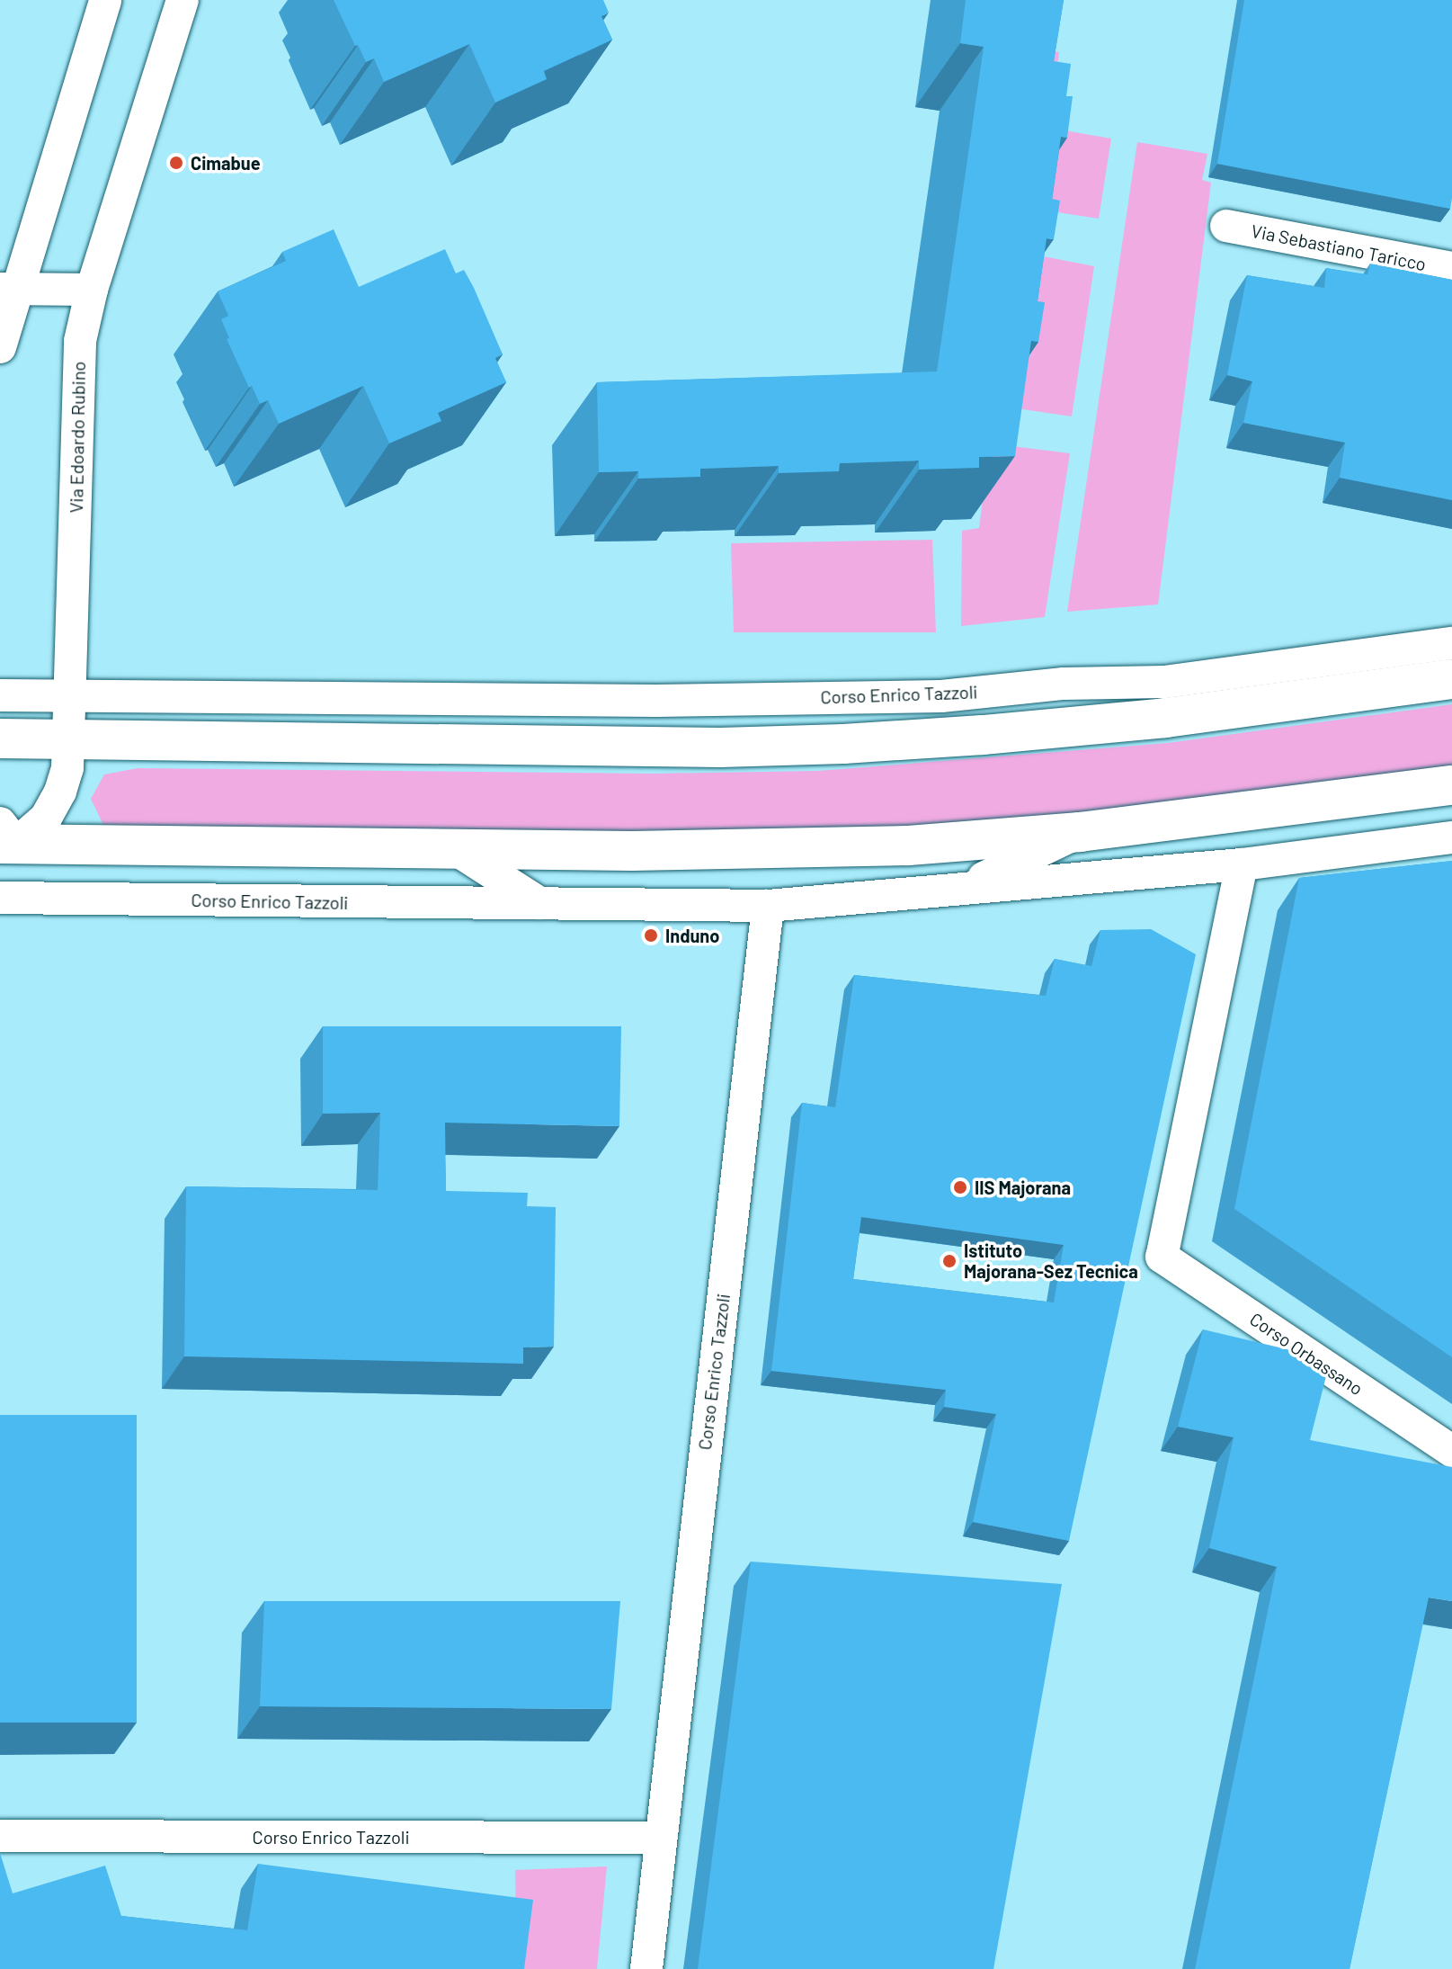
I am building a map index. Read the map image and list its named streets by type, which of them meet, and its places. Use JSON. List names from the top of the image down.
{
  "streets": {
    "street": [
      "Via Sebastiano Taricco",
      "Via Edoardo Rubino",
      "Corso Enrico Tazzoli",
      "Corso Orbassano"
    ]
  },
  "crossings": [
    ["Via Edoardo Rubino", "Corso Enrico Tazzoli"],
    ["Corso Enrico Tazzoli", "Corso Orbassano"]
  ],
  "places": [
    "Cimabue",
    "Induno",
    "IIS Majorana",
    "Istituto Majorana-Sez Tecnica"
  ]
}
